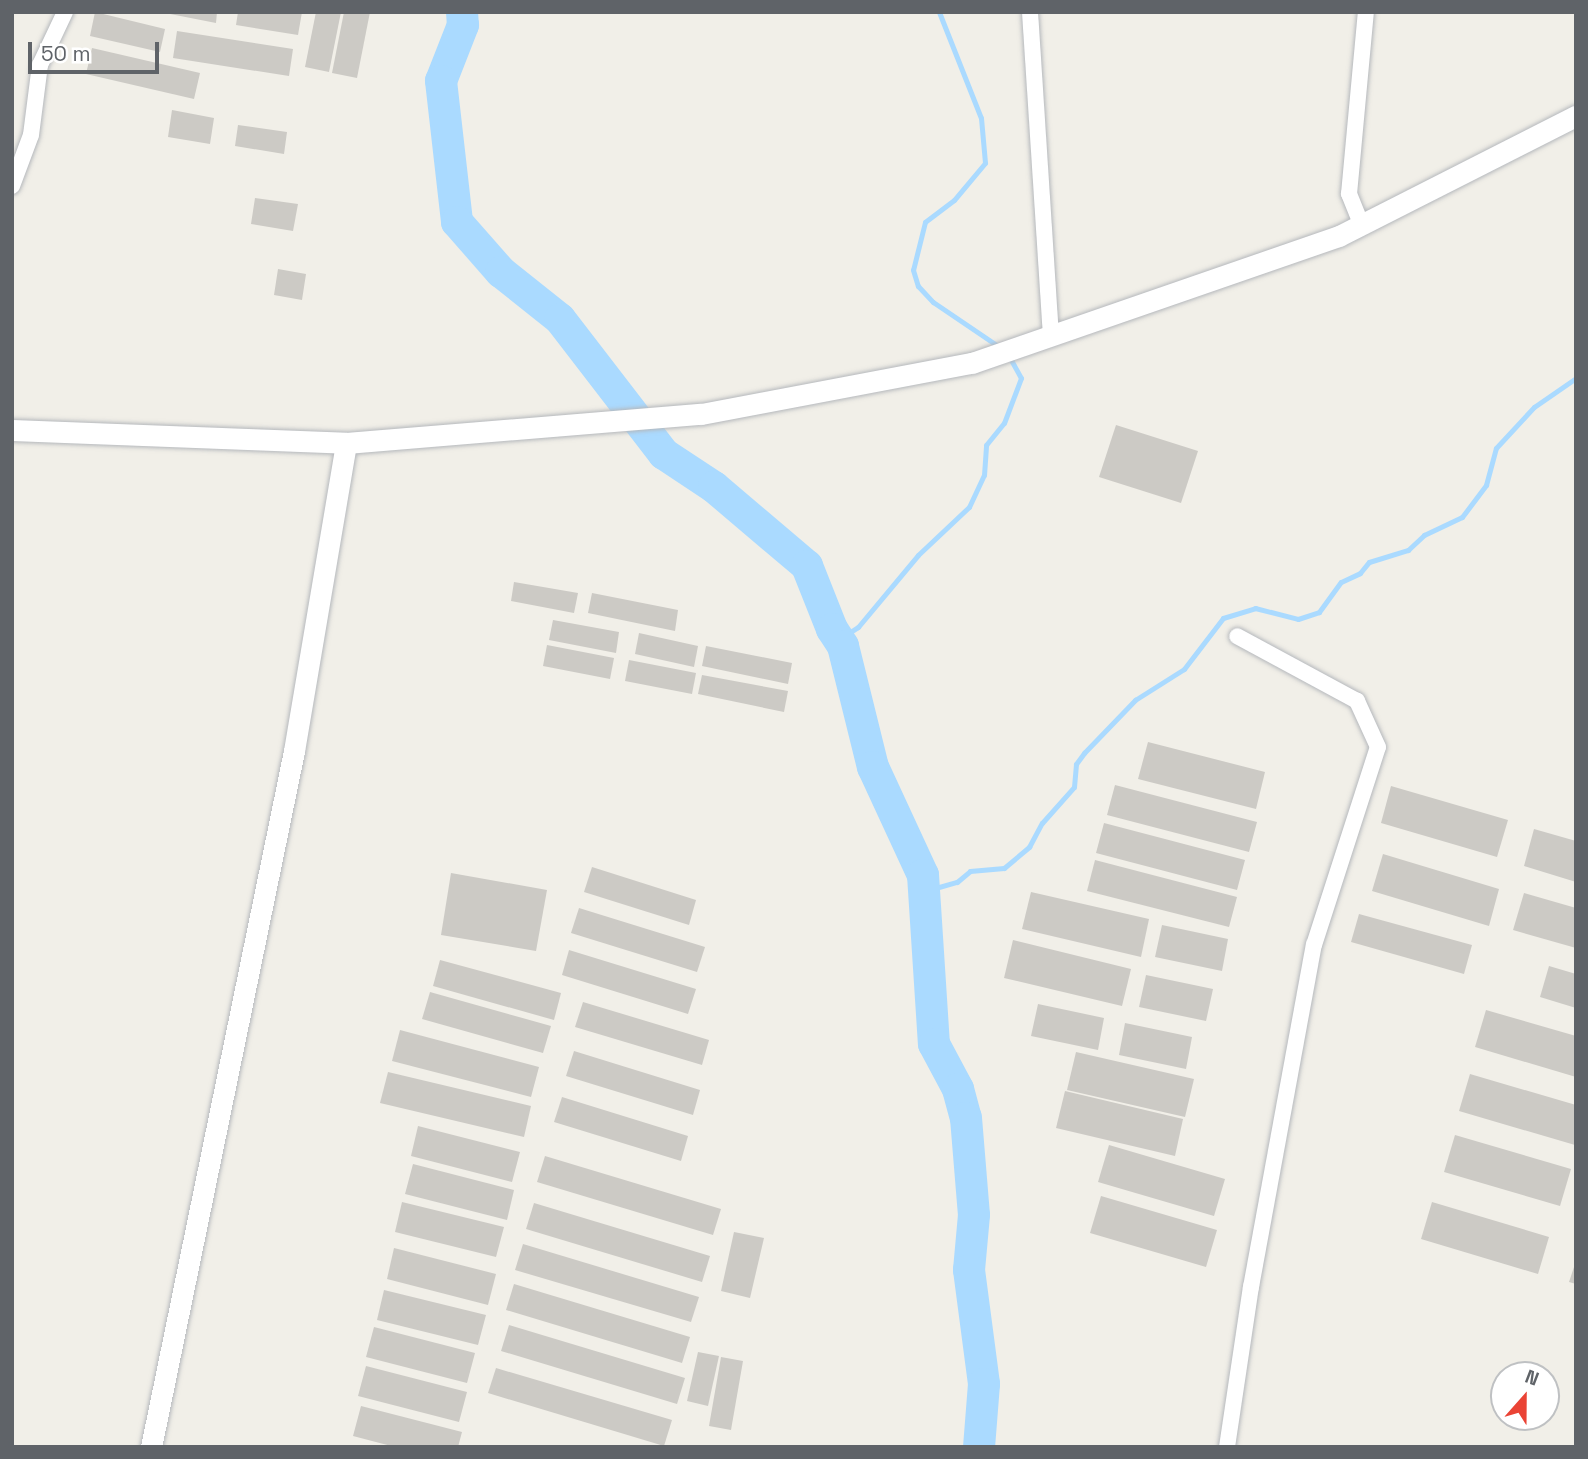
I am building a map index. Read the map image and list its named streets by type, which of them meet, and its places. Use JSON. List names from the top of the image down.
{
  "scale_bar": "50 m",
  "north": "top"
}
